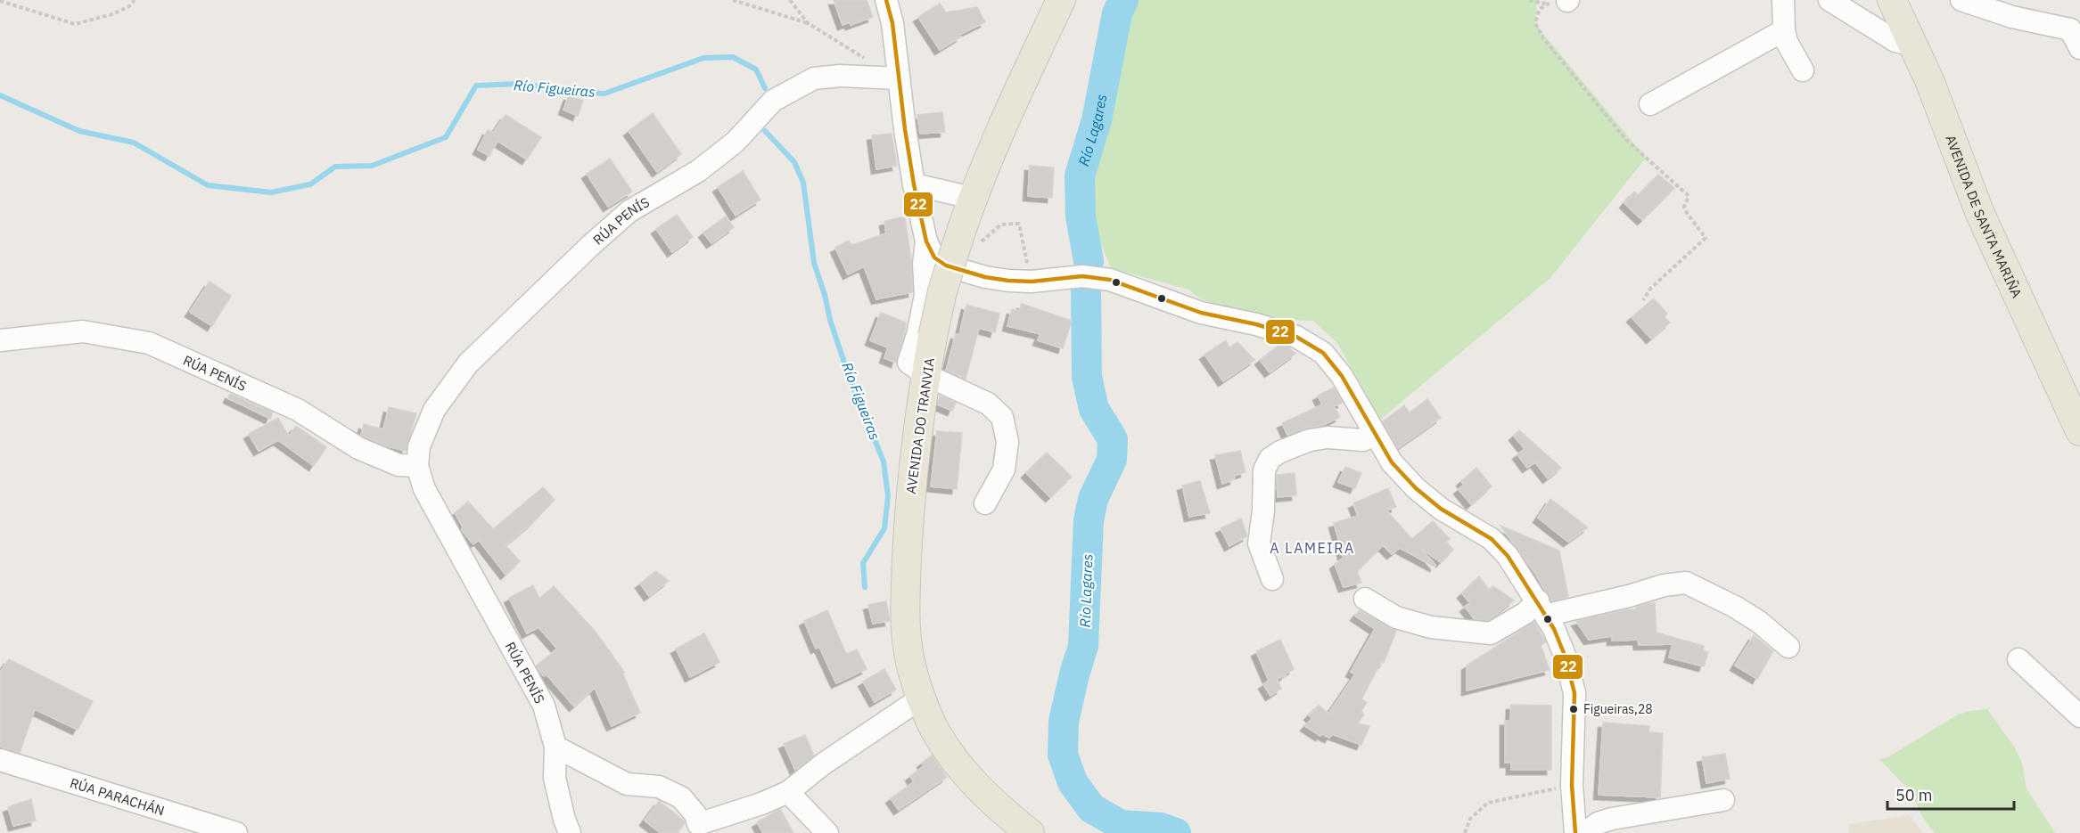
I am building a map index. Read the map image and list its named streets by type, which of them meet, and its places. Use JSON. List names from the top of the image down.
{
  "streets": {
    "main road": ["AVENIDA DE SANTA MARIÑA", "AVENIDA DO TRANVIA"],
    "street": ["RÚA PENÍS", "RÚA PARACHÁN"]
  },
  "districts": ["A LAMEIRA"],
  "water": ["Río Figueiras", "Río Lagares"],
  "places": ["Figueiras,28"],
  "lines": ["transit line 22"],
  "scale_bar": "50 m"
}
